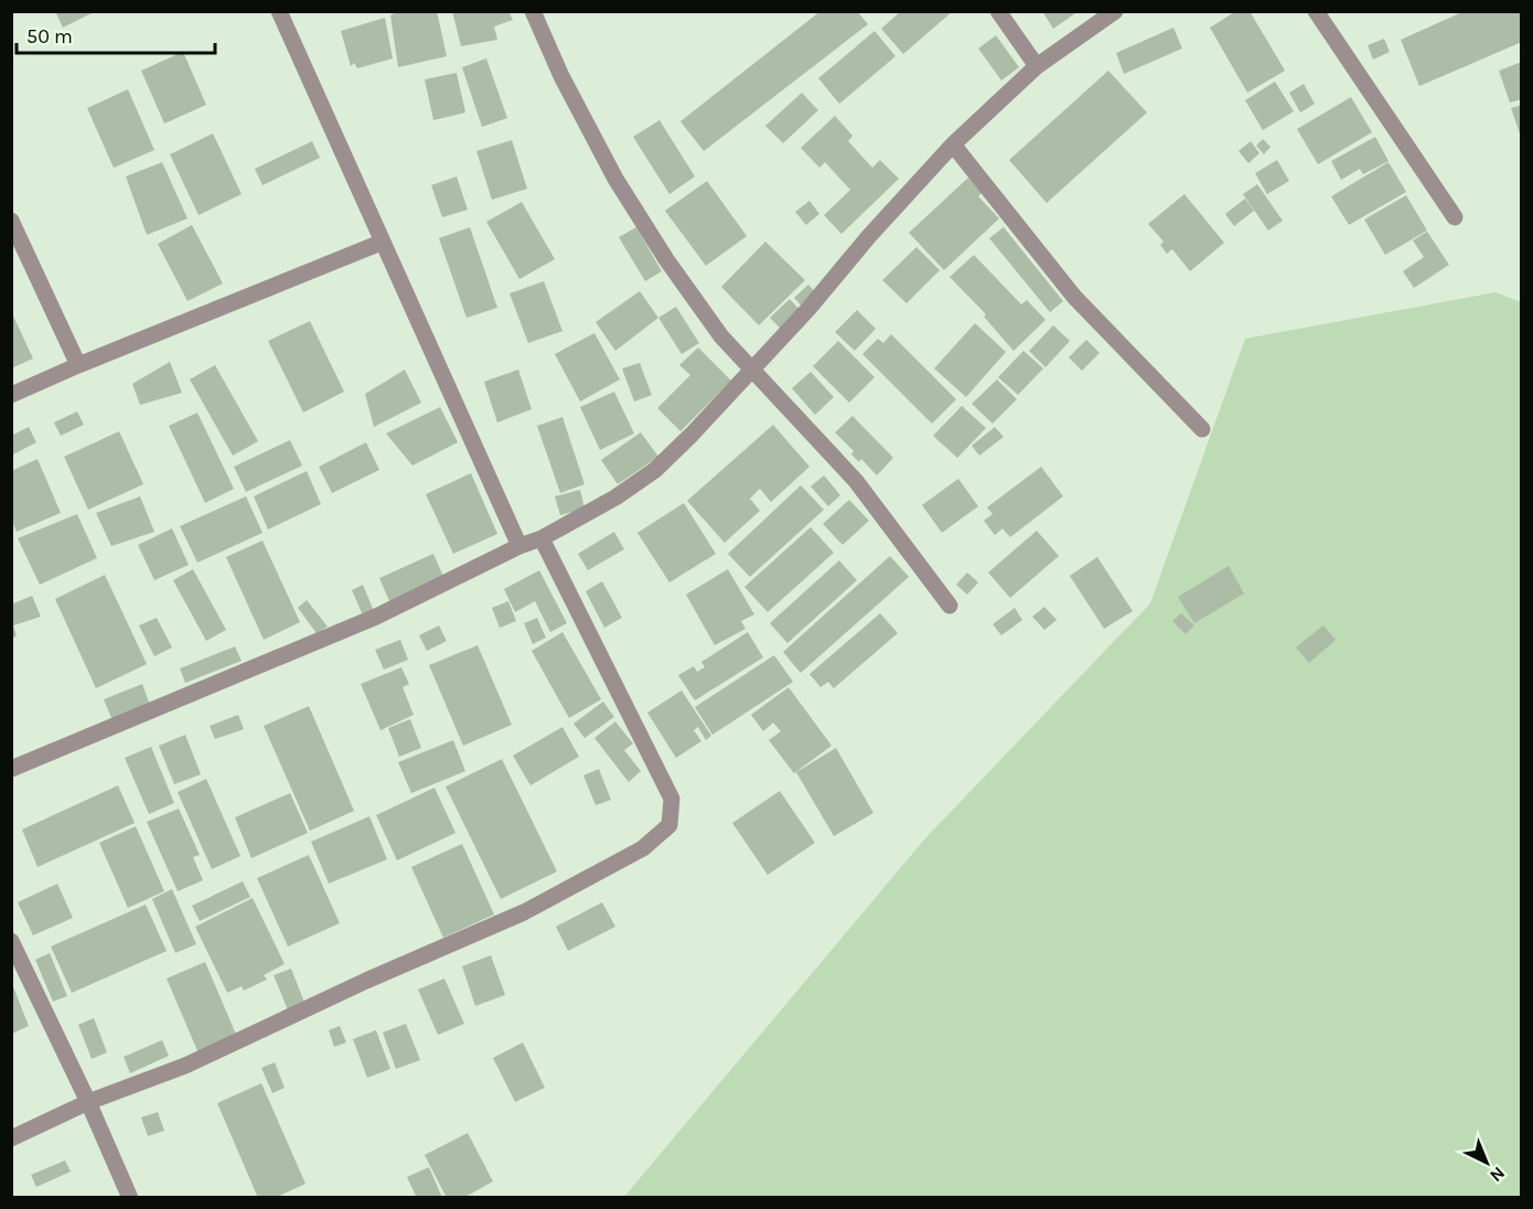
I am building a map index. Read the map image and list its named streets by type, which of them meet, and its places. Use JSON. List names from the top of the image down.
{
  "scale_bar": "50 m",
  "north": "bottom right"
}
